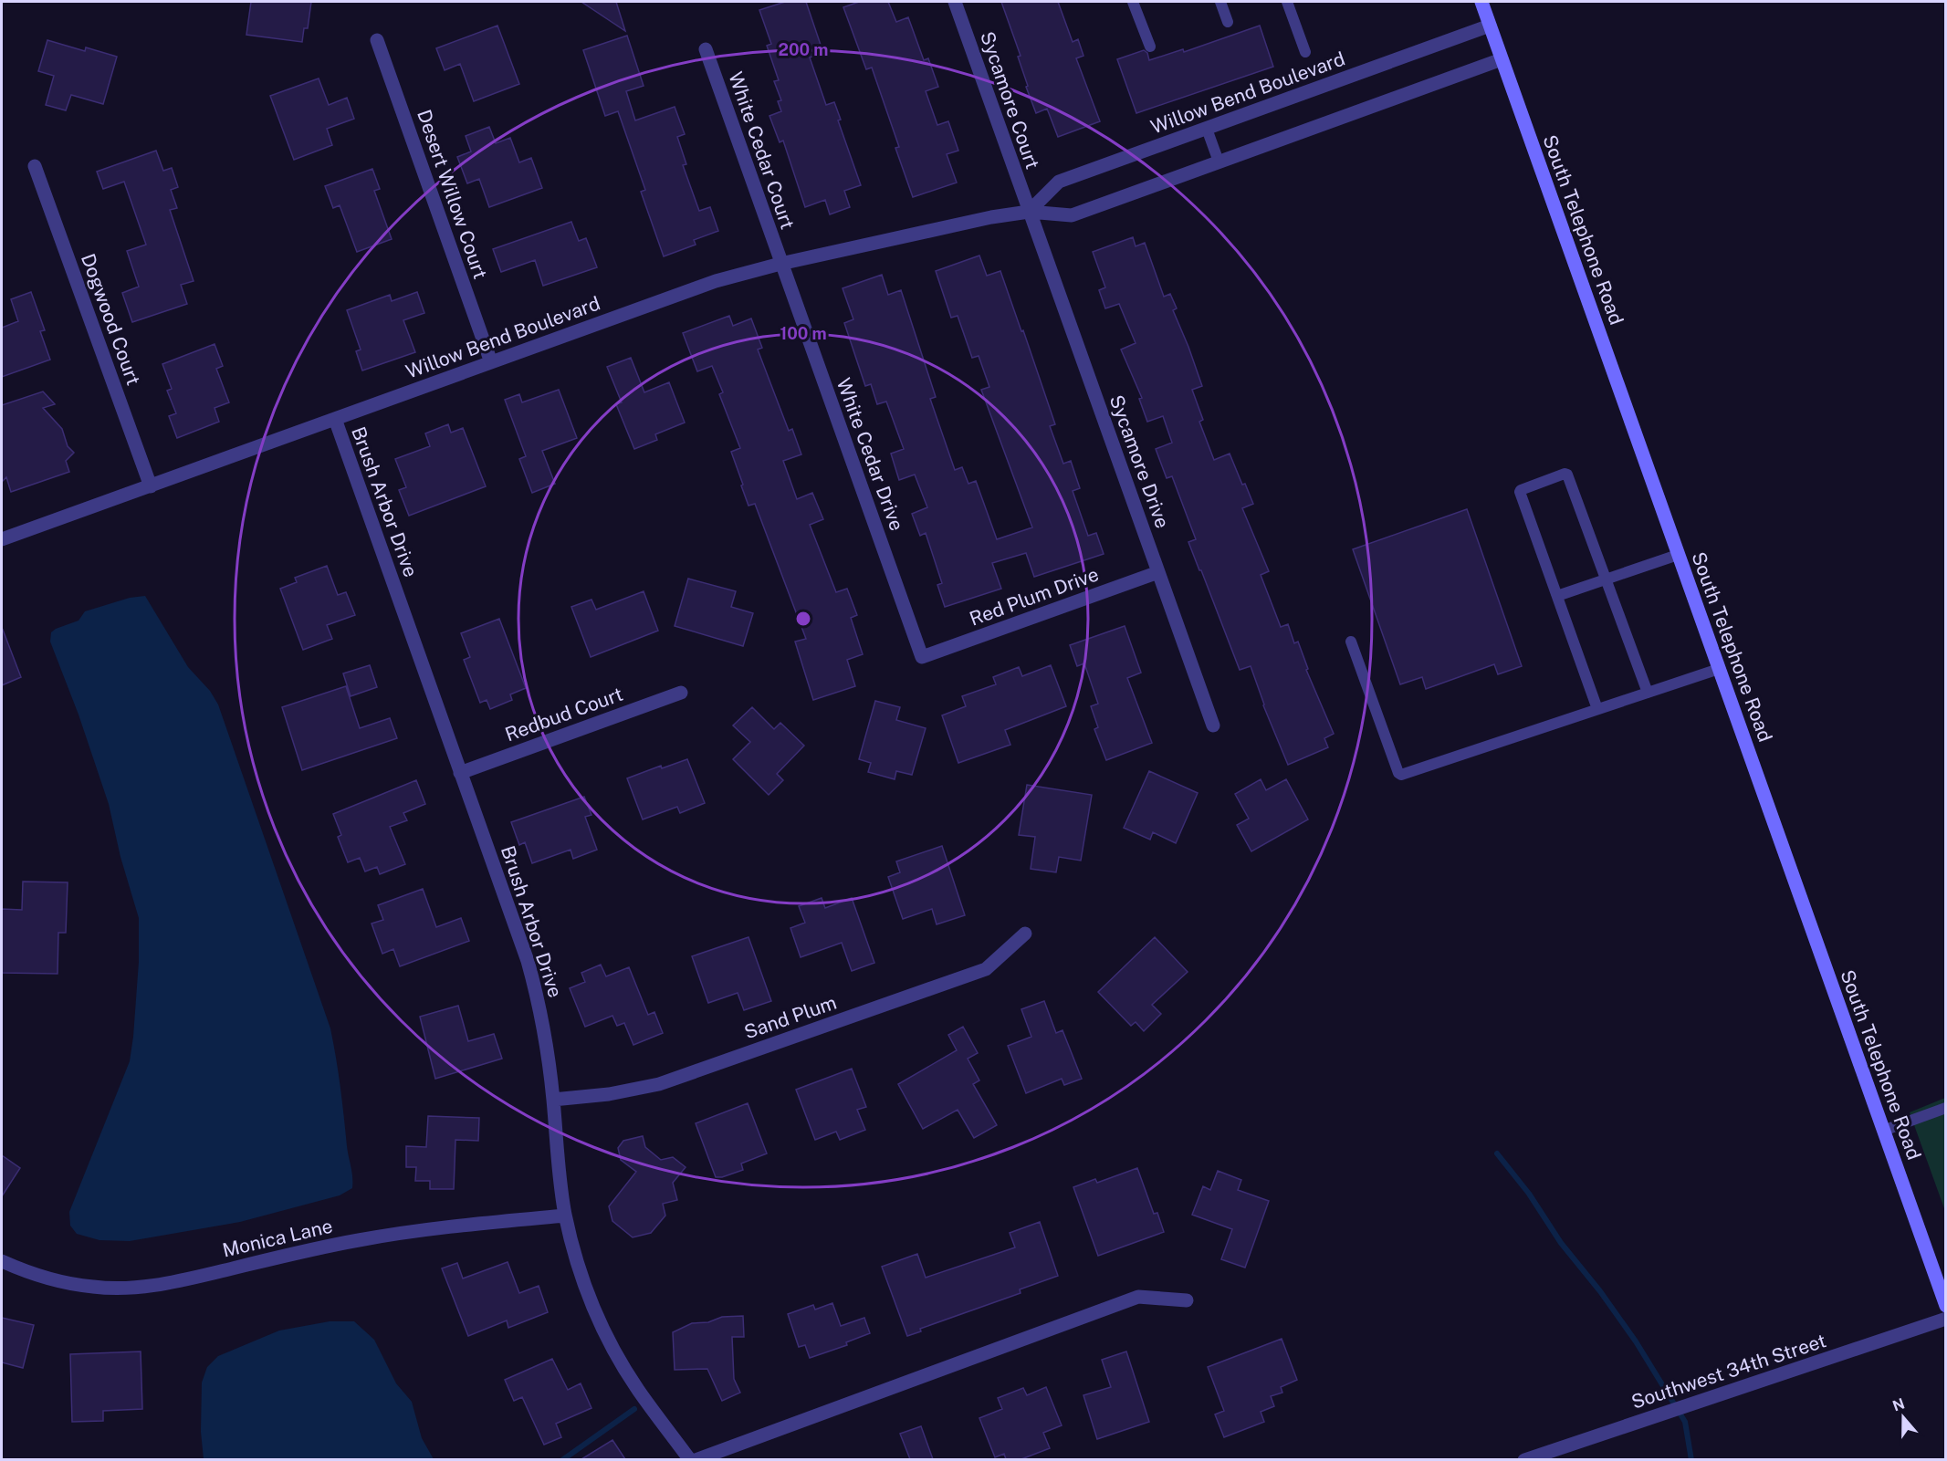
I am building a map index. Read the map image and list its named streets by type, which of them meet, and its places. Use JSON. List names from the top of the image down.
{
  "streets": {
    "main road": ["South Telephone Road"],
    "street": [
      "Willow Bend Boulevard",
      "Sycamore Court",
      "White Cedar Court",
      "Desert Willow Court",
      "Dogwood Court",
      "White Cedar Drive",
      "Sycamore Drive",
      "Brush Arbor Drive",
      "Red Plum Drive",
      "Redbud Court",
      "Sand Plum",
      "Monica Lane",
      "Southwest 34th Street"
    ]
  },
  "crossings": [
    ["Willow Bend Boulevard", "Sycamore Court"],
    ["Willow Bend Boulevard", "White Cedar Court"],
    ["Willow Bend Boulevard", "Desert Willow Court"],
    ["Willow Bend Boulevard", "South Telephone Road"],
    ["Willow Bend Boulevard", "Dogwood Court"],
    ["Willow Bend Boulevard", "White Cedar Drive"],
    ["Willow Bend Boulevard", "Sycamore Drive"],
    ["Willow Bend Boulevard", "Brush Arbor Drive"],
    ["Sycamore Court", "Sycamore Drive"],
    ["White Cedar Court", "White Cedar Drive"],
    ["White Cedar Drive", "Red Plum Drive"],
    ["Sycamore Drive", "Red Plum Drive"],
    ["Brush Arbor Drive", "Redbud Court"],
    ["Brush Arbor Drive", "Sand Plum"],
    ["Brush Arbor Drive", "Monica Lane"]
  ],
  "north": "top",
  "rings": ["200 m", "100 m"]
}
